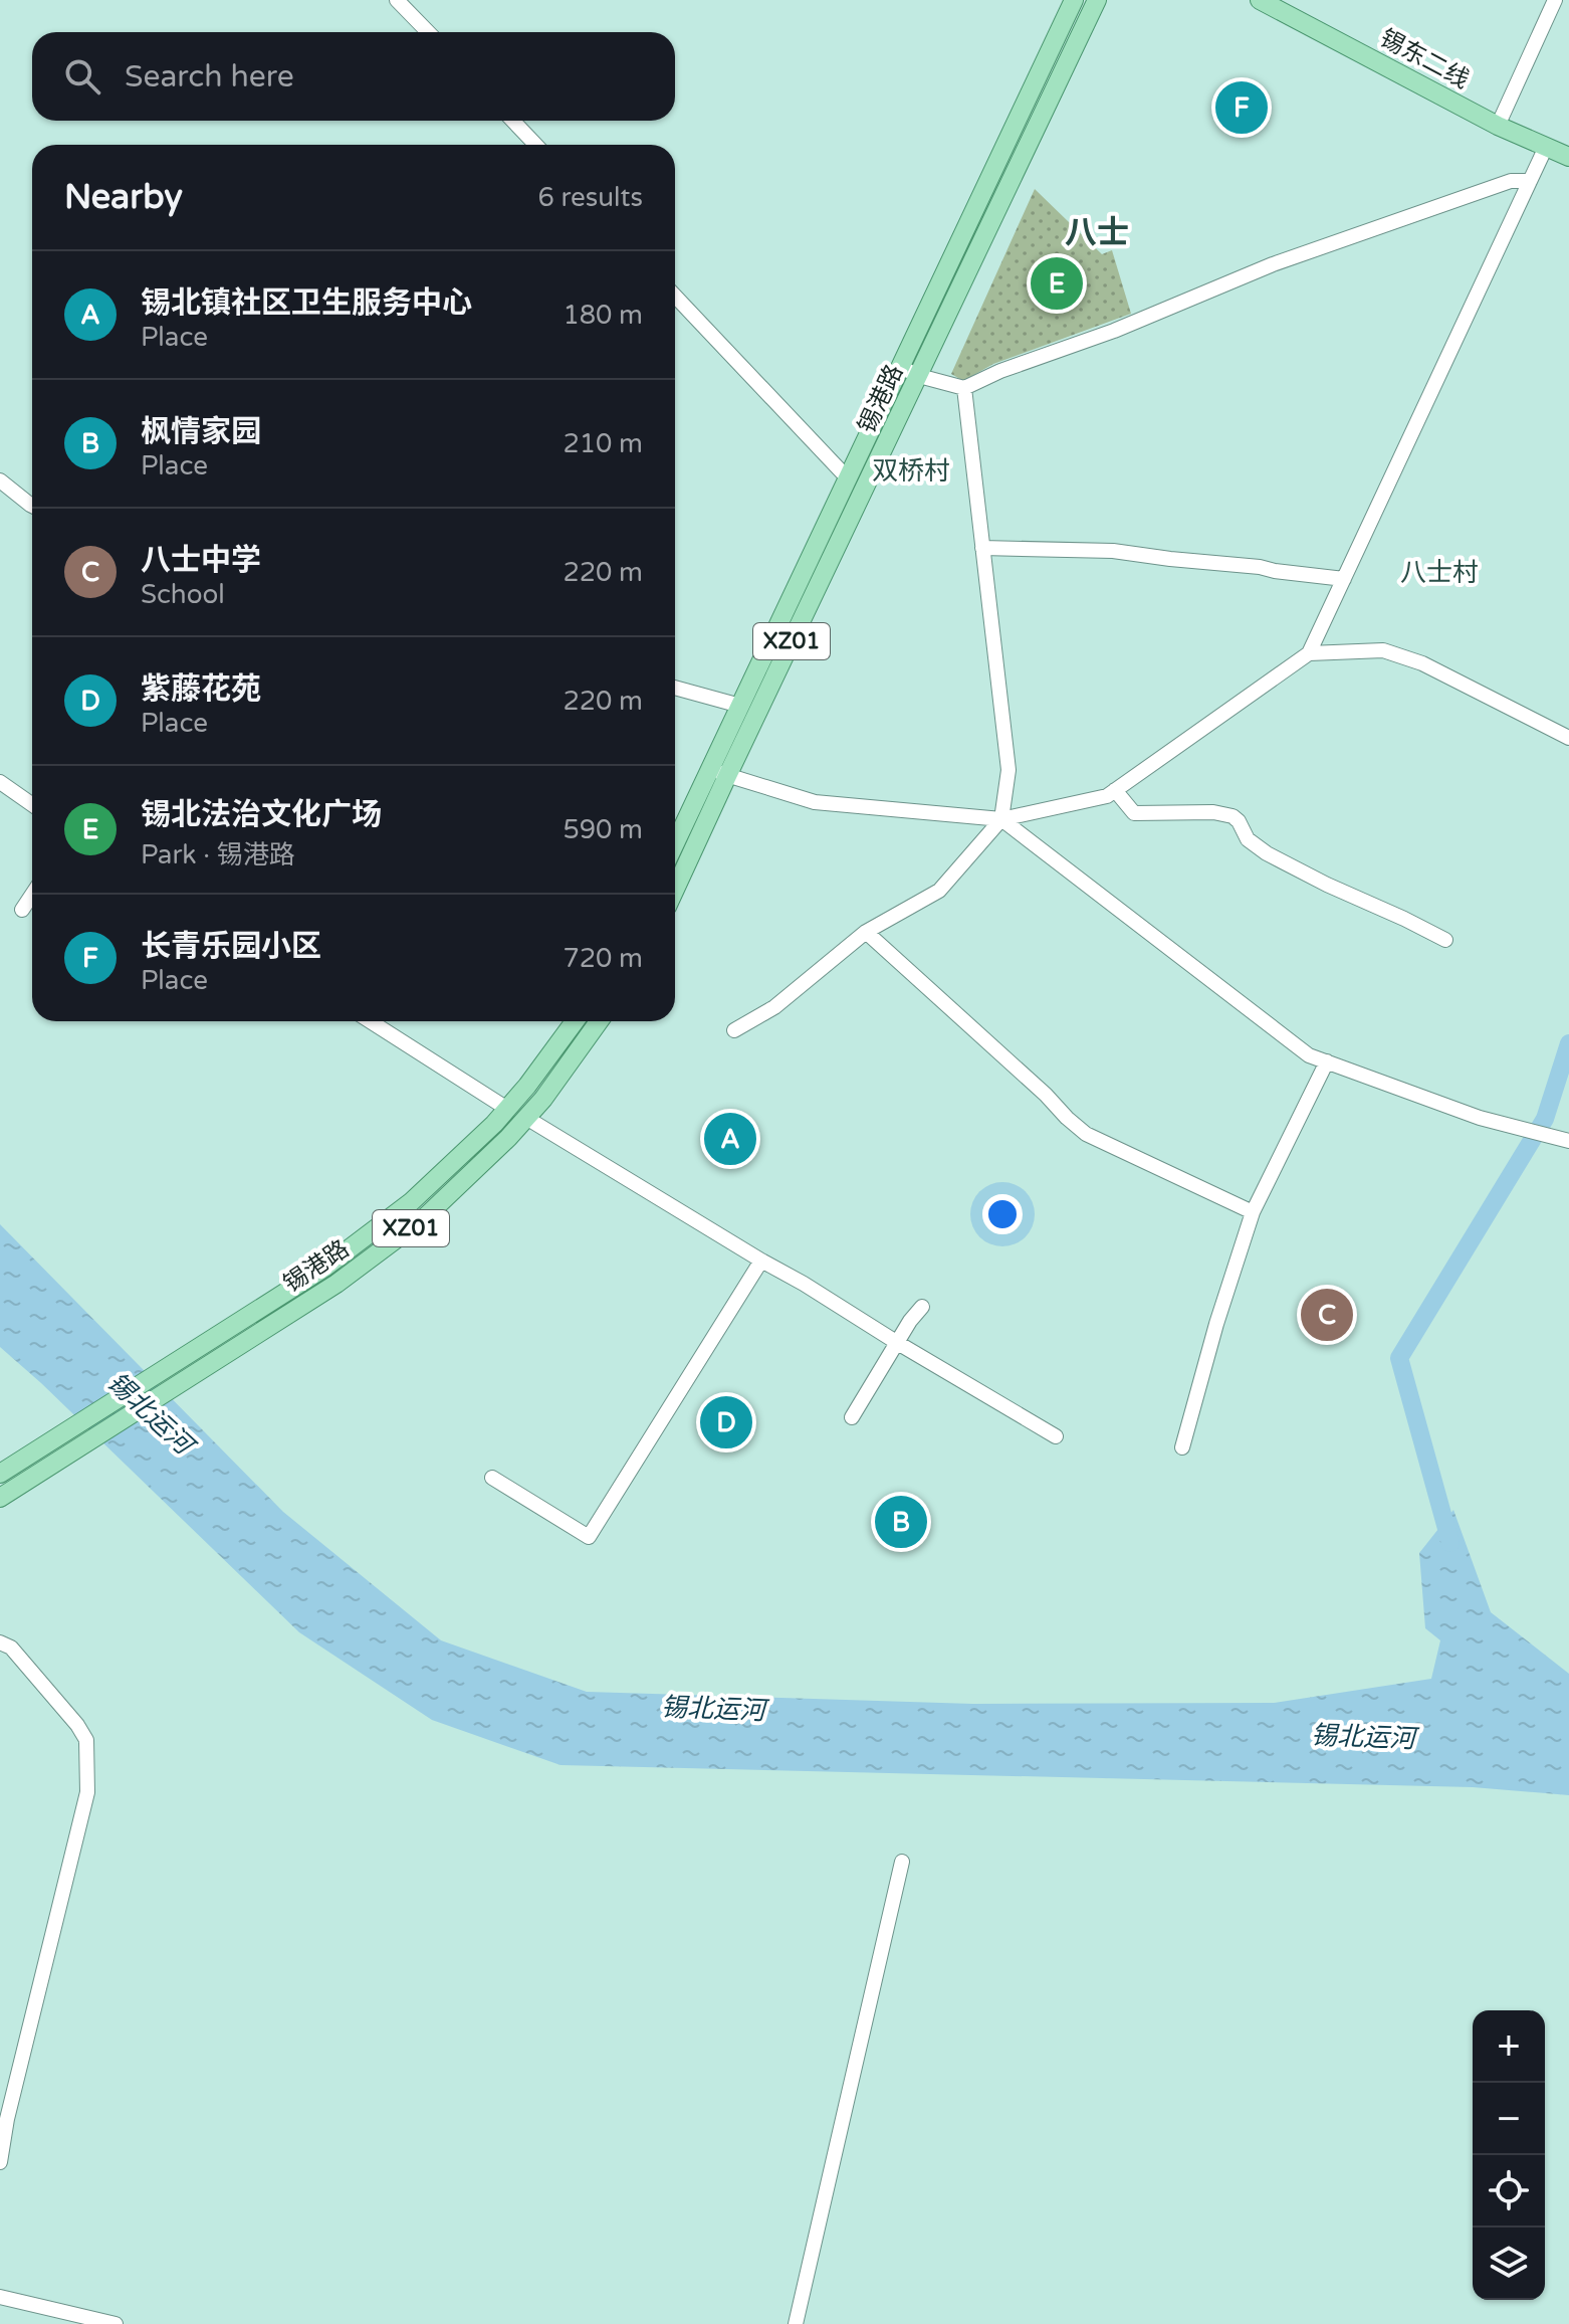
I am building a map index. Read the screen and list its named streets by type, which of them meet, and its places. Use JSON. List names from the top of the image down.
{
  "streets": {
    "main road": ["锡东二线", "锡港路", "XZ01"]
  },
  "districts": ["八士", "双桥村", "八士村"],
  "water": ["锡北运河"],
  "page": {
    "search": "Search here",
    "pins": [
      "F",
      "E",
      "A",
      "C",
      "D",
      "B"
    ],
    "heading": ["Nearby", "6 results"],
    "list": [
      {
        "mark": "A",
        "name": "锡北镇社区卫生服务中心",
        "note": "Place",
        "value": "180 m"
      },
      {
        "mark": "B",
        "name": "枫情家园",
        "note": "Place",
        "value": "210 m"
      },
      {
        "mark": "C",
        "name": "八士中学",
        "note": "School",
        "value": "220 m"
      },
      {
        "mark": "D",
        "name": "紫藤花苑",
        "note": "Place",
        "value": "220 m"
      },
      {
        "mark": "E",
        "name": "锡北法治文化广场",
        "note": "Park · 锡港路",
        "value": "590 m"
      },
      {
        "mark": "F",
        "name": "长青乐园小区",
        "note": "Place",
        "value": "720 m"
      }
    ],
    "map_buttons": ["+", "−"]
  }
}
